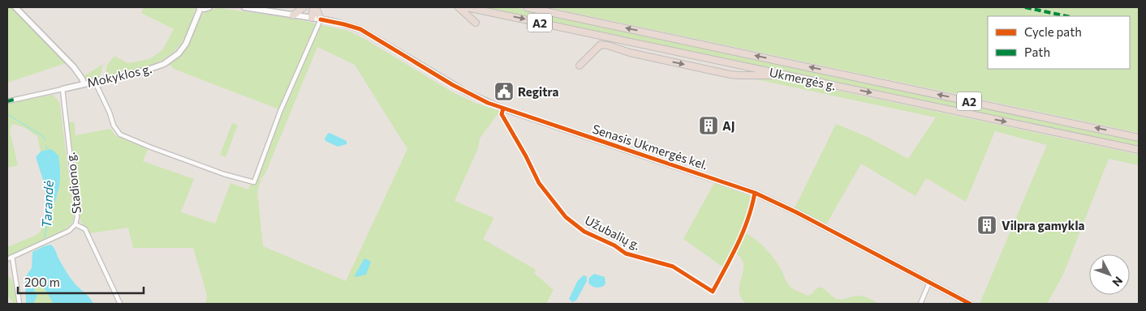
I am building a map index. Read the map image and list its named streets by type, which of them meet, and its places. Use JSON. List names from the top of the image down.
{
  "streets": {
    "highway": ["A2", "Ukmergės g."],
    "main road": ["Mokyklos g.", "Senasis Ukmergės kel."],
    "street": ["Stadiono g.", "Užubalių g."]
  },
  "crossings": [
    ["Mokyklos g.", "Stadiono g."],
    ["Senasis Ukmergės kel.", "Užubalių g."]
  ],
  "water": ["Tarandė"],
  "places": {
    "public building": ["Regitra"],
    "building": ["AJ", "Vilpra gamykla"]
  },
  "legend": ["Cycle path", "Path"],
  "scale_bar": "200 m",
  "north": "bottom right"
}
